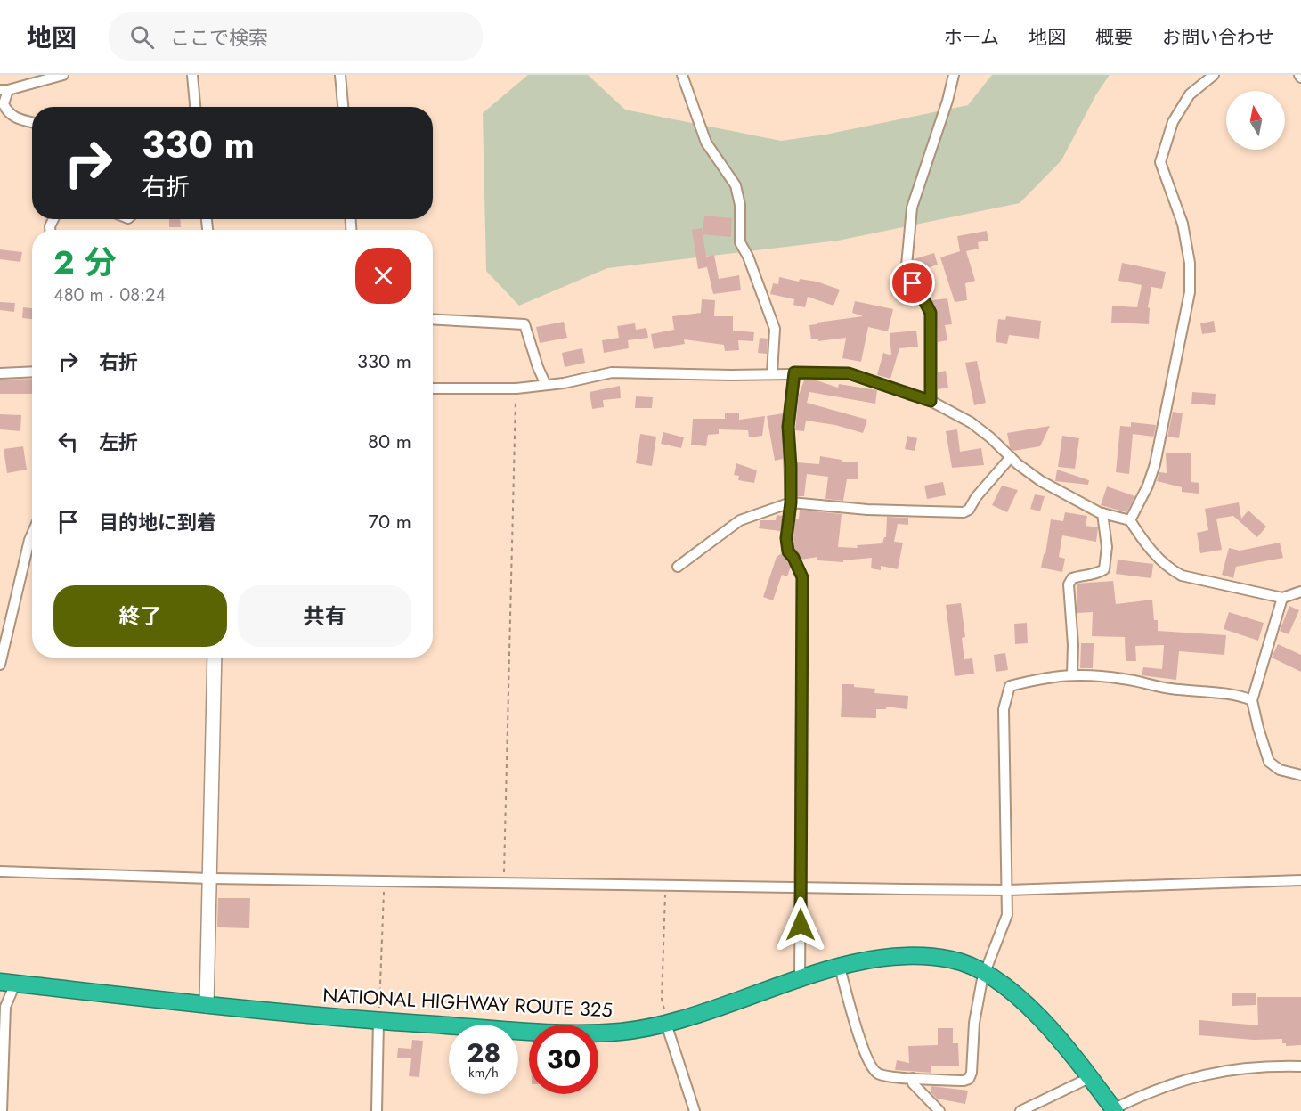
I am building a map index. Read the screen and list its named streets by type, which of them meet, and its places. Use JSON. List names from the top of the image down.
{
  "streets": {
    "highway": ["NATIONAL HIGHWAY ROUTE 325"]
  },
  "north": "top",
  "page": {
    "header": "地図",
    "search": "ここで検索",
    "nav": [
      "ホーム",
      "地図",
      "概要",
      "お問い合わせ"
    ],
    "turn": ["330 m", "右折"],
    "heading": ["2 分", "480 m · 08:24"],
    "list": [
      {
        "name": "右折",
        "value": "330 m"
      },
      {
        "name": "左折",
        "value": "80 m"
      },
      {
        "name": "目的地に到着",
        "value": "70 m"
      }
    ],
    "buttons": ["終了", "共有"],
    "speed": "28 km/h",
    "limit": "30"
  }
}
